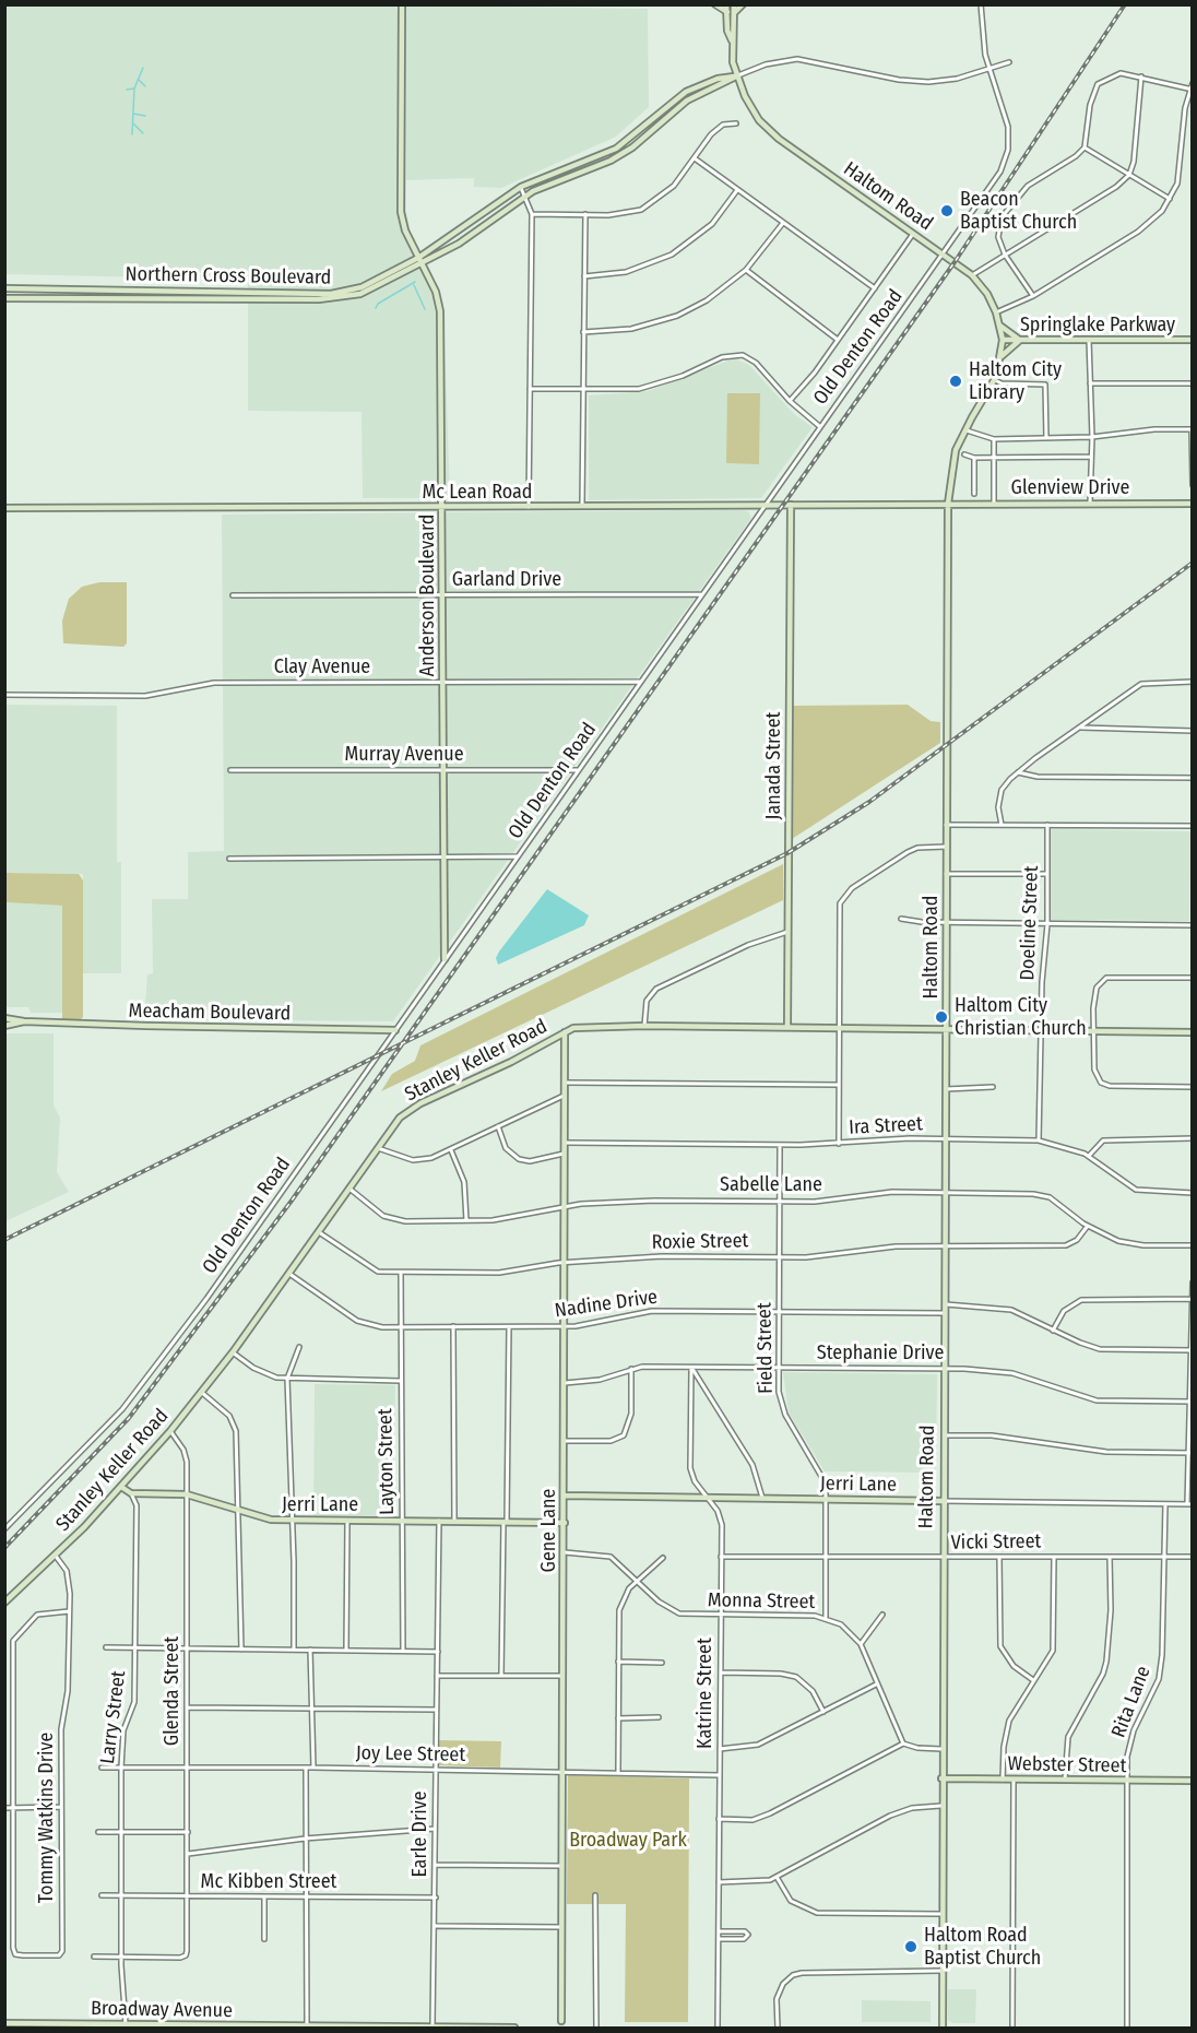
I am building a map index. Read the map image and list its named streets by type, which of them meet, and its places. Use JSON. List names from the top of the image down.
{
  "streets": {
    "street": [
      "Haltom Road",
      "Northern Cross Boulevard",
      "Springlake Parkway",
      "Old Denton Road",
      "Glenview Drive",
      "Mc Lean Road",
      "Garland Drive",
      "Anderson Boulevard",
      "Clay Avenue",
      "Murray Avenue",
      "Janada Street",
      "Doeline Street",
      "Meacham Boulevard",
      "Stanley Keller Road",
      "Ira Street",
      "Sabelle Lane",
      "Roxie Street",
      "Nadine Drive",
      "Field Street",
      "Stephanie Drive",
      "Layton Street",
      "Jerri Lane",
      "Gene Lane",
      "Vicki Street",
      "Monna Street",
      "Glenda Street",
      "Katrine Street",
      "Rita Lane",
      "Larry Street",
      "Joy Lee Street",
      "Webster Street",
      "Tommy Watkins Drive",
      "Earle Drive",
      "Mc Kibben Street",
      "Broadway Avenue"
    ]
  },
  "crossings": [
    ["Haltom Road", "Northern Cross Boulevard"],
    ["Haltom Road", "Springlake Parkway"],
    ["Haltom Road", "Old Denton Road"],
    ["Haltom Road", "Glenview Drive"],
    ["Haltom Road", "Mc Lean Road"],
    ["Haltom Road", "Stanley Keller Road"],
    ["Haltom Road", "Ira Street"],
    ["Haltom Road", "Sabelle Lane"],
    ["Haltom Road", "Roxie Street"],
    ["Haltom Road", "Nadine Drive"],
    ["Haltom Road", "Stephanie Drive"],
    ["Haltom Road", "Jerri Lane"],
    ["Haltom Road", "Vicki Street"],
    ["Haltom Road", "Webster Street"],
    ["Northern Cross Boulevard", "Anderson Boulevard"],
    ["Old Denton Road", "Mc Lean Road"],
    ["Old Denton Road", "Garland Drive"],
    ["Old Denton Road", "Anderson Boulevard"],
    ["Old Denton Road", "Clay Avenue"],
    ["Old Denton Road", "Murray Avenue"],
    ["Old Denton Road", "Meacham Boulevard"],
    ["Glenview Drive", "Mc Lean Road"],
    ["Mc Lean Road", "Anderson Boulevard"],
    ["Mc Lean Road", "Janada Street"],
    ["Garland Drive", "Anderson Boulevard"],
    ["Anderson Boulevard", "Clay Avenue"],
    ["Anderson Boulevard", "Murray Avenue"],
    ["Janada Street", "Stanley Keller Road"],
    ["Doeline Street", "Stanley Keller Road"],
    ["Doeline Street", "Ira Street"],
    ["Stanley Keller Road", "Sabelle Lane"],
    ["Stanley Keller Road", "Roxie Street"],
    ["Stanley Keller Road", "Nadine Drive"],
    ["Stanley Keller Road", "Gene Lane"],
    ["Stanley Keller Road", "Glenda Street"],
    ["Stanley Keller Road", "Tommy Watkins Drive"],
    ["Ira Street", "Field Street"],
    ["Ira Street", "Gene Lane"],
    ["Sabelle Lane", "Roxie Street"],
    ["Sabelle Lane", "Field Street"],
    ["Sabelle Lane", "Gene Lane"],
    ["Roxie Street", "Field Street"],
    ["Roxie Street", "Layton Street"],
    ["Roxie Street", "Gene Lane"],
    ["Nadine Drive", "Field Street"],
    ["Nadine Drive", "Layton Street"],
    ["Nadine Drive", "Gene Lane"],
    ["Field Street", "Stephanie Drive"],
    ["Field Street", "Jerri Lane"],
    ["Field Street", "Vicki Street"],
    ["Field Street", "Monna Street"],
    ["Stephanie Drive", "Gene Lane"],
    ["Stephanie Drive", "Katrine Street"],
    ["Layton Street", "Jerri Lane"],
    ["Jerri Lane", "Gene Lane"],
    ["Jerri Lane", "Glenda Street"],
    ["Jerri Lane", "Katrine Street"],
    ["Jerri Lane", "Rita Lane"],
    ["Jerri Lane", "Larry Street"],
    ["Jerri Lane", "Earle Drive"],
    ["Gene Lane", "Monna Street"],
    ["Gene Lane", "Joy Lee Street"],
    ["Vicki Street", "Katrine Street"],
    ["Vicki Street", "Rita Lane"],
    ["Monna Street", "Katrine Street"],
    ["Glenda Street", "Larry Street"],
    ["Glenda Street", "Joy Lee Street"],
    ["Glenda Street", "Mc Kibben Street"],
    ["Katrine Street", "Joy Lee Street"],
    ["Rita Lane", "Webster Street"],
    ["Larry Street", "Joy Lee Street"],
    ["Larry Street", "Mc Kibben Street"],
    ["Larry Street", "Broadway Avenue"],
    ["Joy Lee Street", "Earle Drive"],
    ["Earle Drive", "Mc Kibben Street"],
    ["Earle Drive", "Broadway Avenue"]
  ],
  "parks": ["Broadway Park"],
  "places": [
    "Beacon Baptist Church",
    "Haltom City Library",
    "Haltom City Christian Church",
    "Haltom Road Baptist Church"
  ]
}
